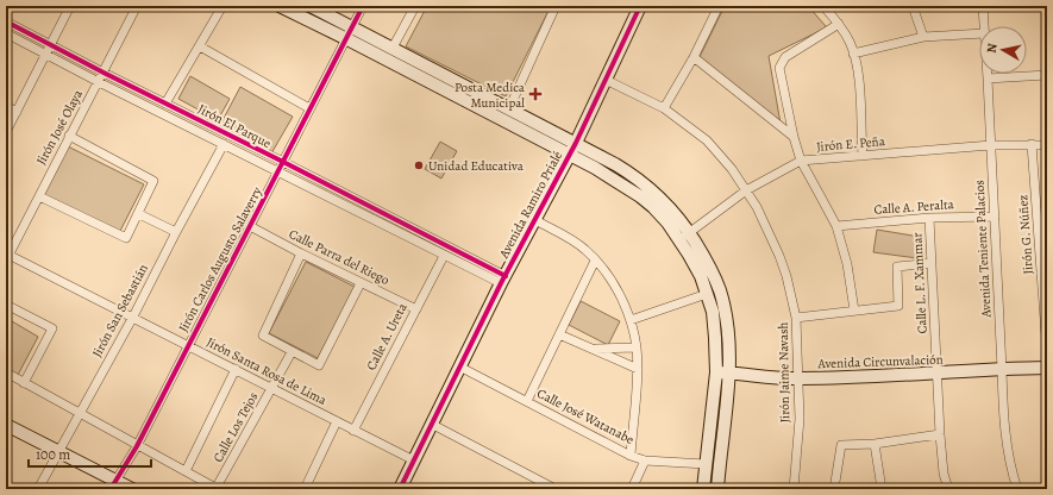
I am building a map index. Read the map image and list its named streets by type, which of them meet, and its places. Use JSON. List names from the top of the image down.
{
  "streets": {
    "main road": ["Avenida Ramiro Prialé", "Avenida Circunvalación"],
    "street": [
      "Jirón El Parque",
      "Jirón José Olaya",
      "Jirón E. Peña",
      "Calle A. Peralta",
      "Jirón G. Núñez",
      "Avenida Teniente Palacios",
      "Calle Parra del Riego",
      "Jirón Carlos Augusto Salaverry",
      "Calle L. F. Xammar",
      "Jirón San Sebastián",
      "Calle A. Ureta",
      "Jirón Santa Rosa de Lima",
      "Jirón Jaime Navash",
      "Calle José Watanabe",
      "Calle Los Tejos"
    ]
  },
  "crossings": [
    ["Jirón El Parque", "Jirón José Olaya"],
    ["Jirón El Parque", "Avenida Ramiro Prialé"],
    ["Jirón El Parque", "Jirón Carlos Augusto Salaverry"],
    ["Jirón El Parque", "Jirón San Sebastián"],
    ["Jirón El Parque", "Calle A. Ureta"],
    ["Jirón José Olaya", "Jirón Santa Rosa de Lima"],
    ["Jirón E. Peña", "Jirón G. Núñez"],
    ["Jirón E. Peña", "Avenida Teniente Palacios"],
    ["Jirón E. Peña", "Jirón Jaime Navash"],
    ["Avenida Ramiro Prialé", "Jirón Santa Rosa de Lima"],
    ["Avenida Ramiro Prialé", "Jirón Jaime Navash"],
    ["Avenida Ramiro Prialé", "Calle José Watanabe"],
    ["Calle A. Peralta", "Avenida Teniente Palacios"],
    ["Calle A. Peralta", "Calle L. F. Xammar"],
    ["Avenida Teniente Palacios", "Avenida Circunvalación"],
    ["Calle Parra del Riego", "Jirón Carlos Augusto Salaverry"],
    ["Calle Parra del Riego", "Calle A. Ureta"],
    ["Jirón Carlos Augusto Salaverry", "Jirón Santa Rosa de Lima"],
    ["Calle L. F. Xammar", "Avenida Circunvalación"],
    ["Jirón San Sebastián", "Jirón Santa Rosa de Lima"],
    ["Calle A. Ureta", "Jirón Santa Rosa de Lima"],
    ["Avenida Circunvalación", "Jirón Jaime Navash"],
    ["Jirón Santa Rosa de Lima", "Calle Los Tejos"]
  ],
  "places": {
    "health": ["Posta Medica Municipal"],
    "other": ["Unidad Educativa"]
  },
  "scale_bar": "100 m",
  "north": "left"
}
